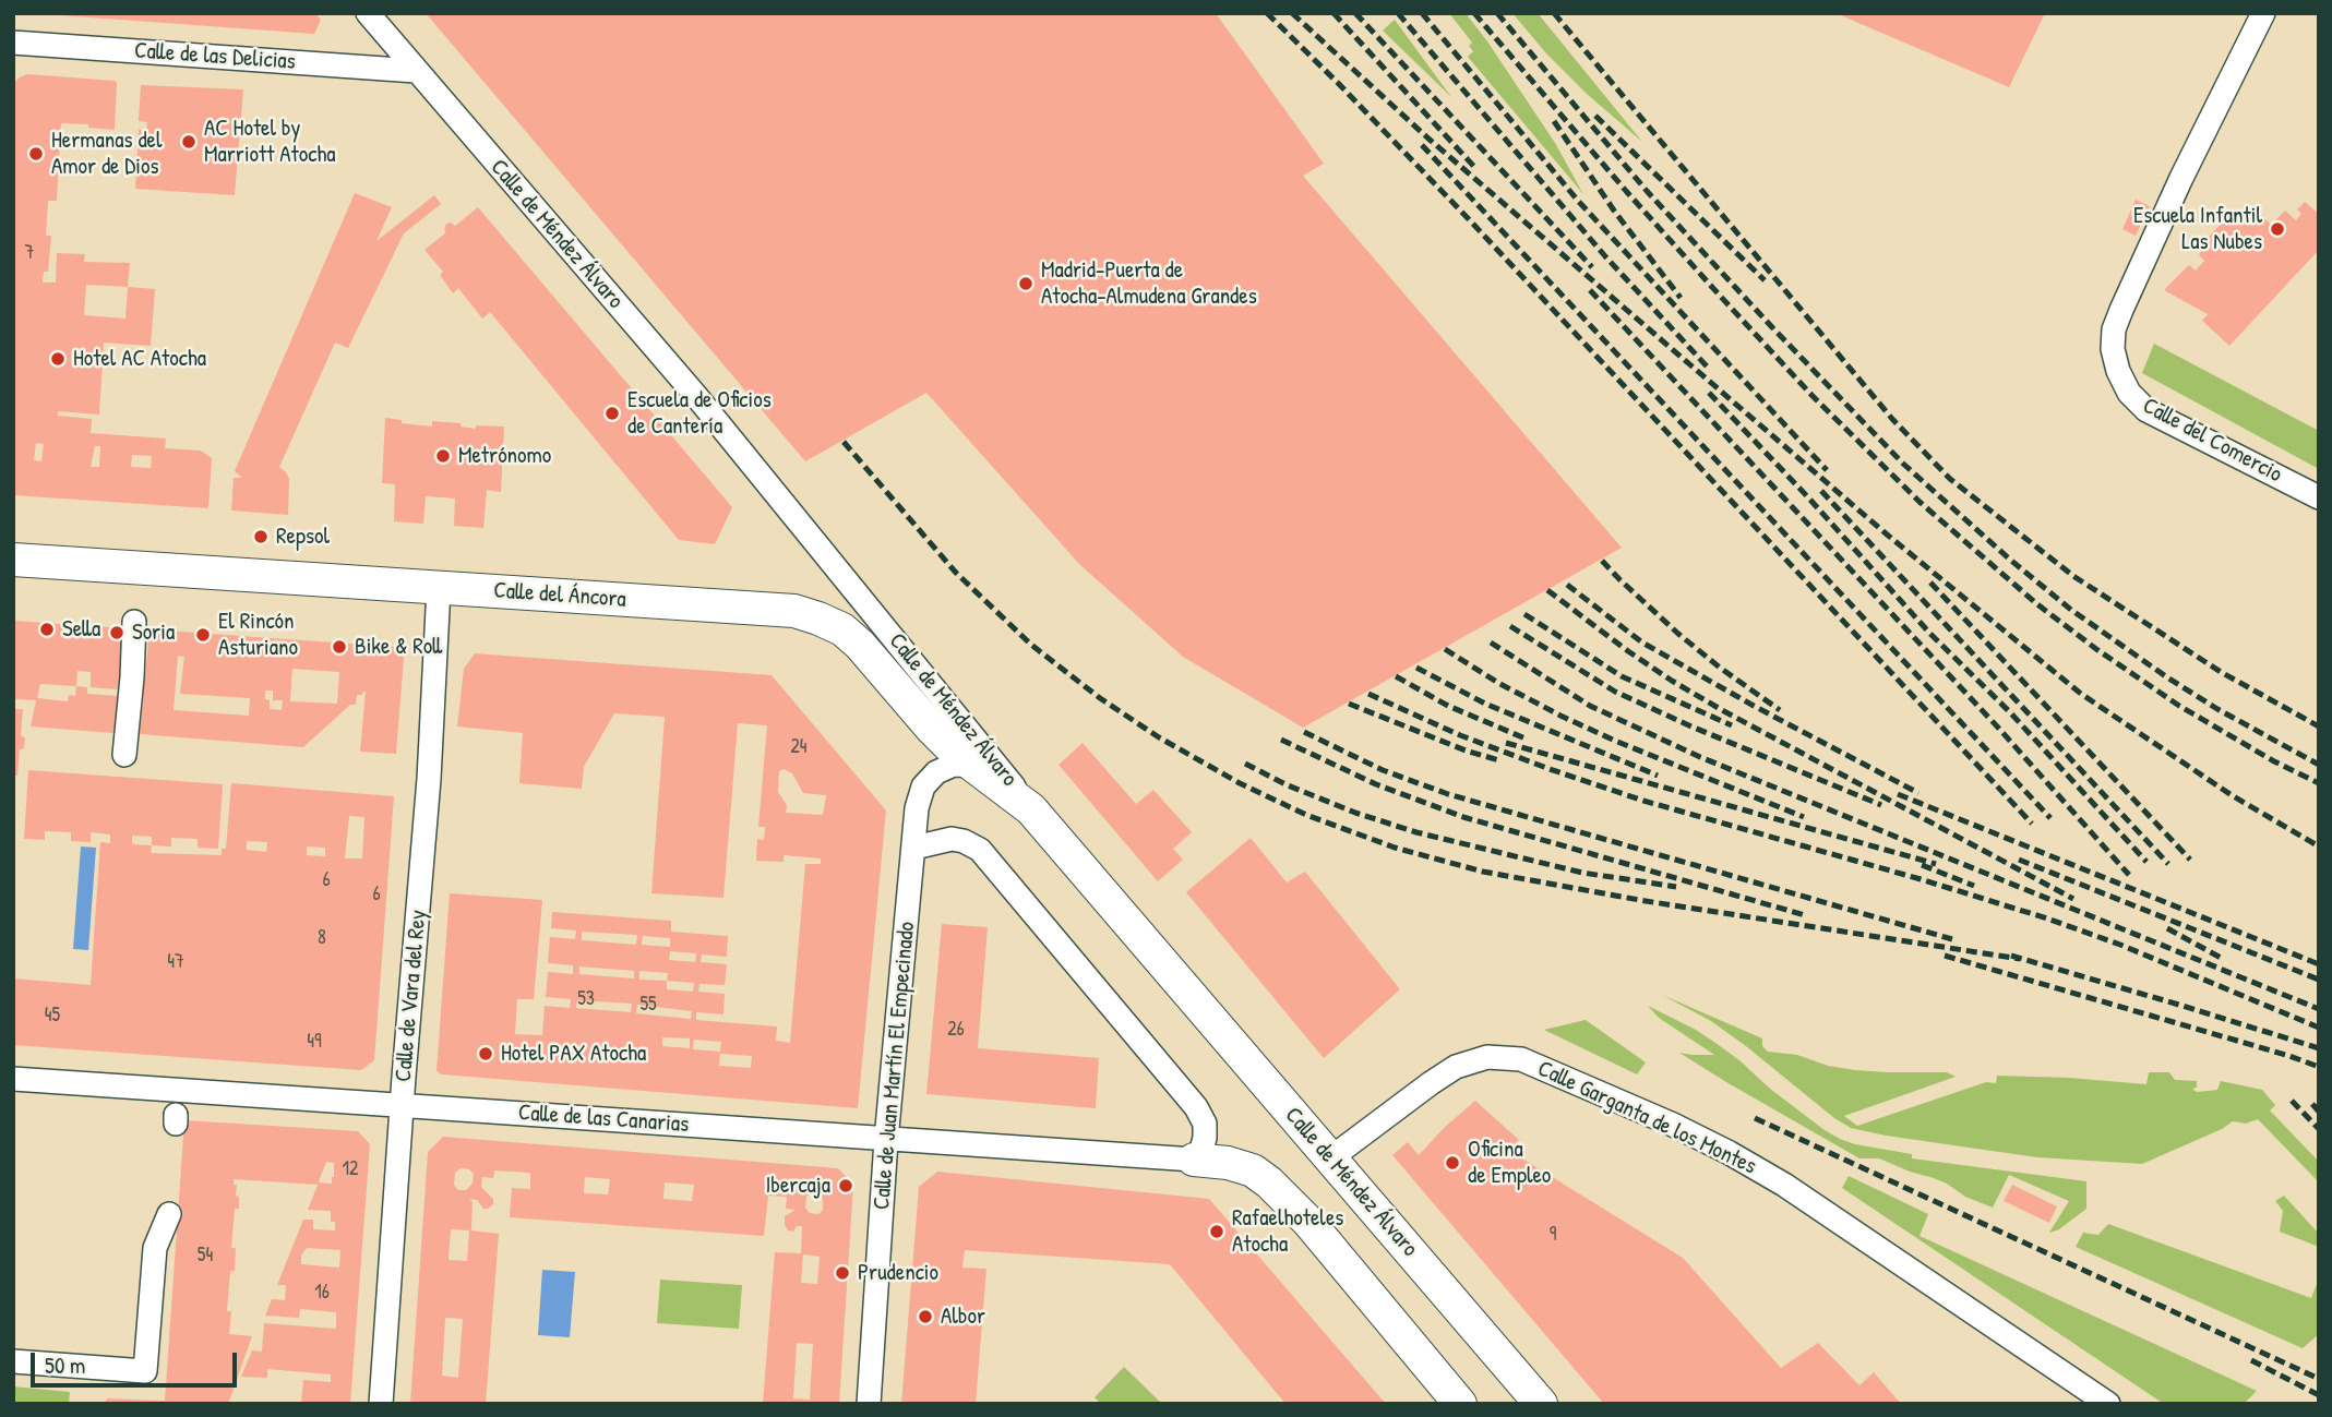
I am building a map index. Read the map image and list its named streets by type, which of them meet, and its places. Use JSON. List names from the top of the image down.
{
  "streets": {
    "main road": ["Calle de Méndez Álvaro", "Calle del Áncora"],
    "street": [
      "Calle de las Delicias",
      "Calle del Comercio",
      "Calle de Vara del Rey",
      "Calle de Juan Martín El Empecinado",
      "Calle Garganta de los Montes",
      "Calle de las Canarias"
    ]
  },
  "crossings": [
    ["Calle de las Delicias", "Calle de Méndez Álvaro"],
    ["Calle de Méndez Álvaro", "Calle del Áncora"],
    ["Calle de Méndez Álvaro", "Calle Garganta de los Montes"],
    ["Calle del Áncora", "Calle de Vara del Rey"],
    ["Calle del Áncora", "Calle de Juan Martín El Empecinado"],
    ["Calle de Vara del Rey", "Calle de las Canarias"],
    ["Calle de Juan Martín El Empecinado", "Calle de las Canarias"]
  ],
  "places": [
    "AC Hotel by Marriott Atocha",
    "Hermanas del Amor de Dios",
    "Escuela Infantil Las Nubes",
    "Madrid-Puerta de Atocha-Almudena Grandes",
    "Hotel AC Atocha",
    "Escuela de Oficios de Cantería",
    "Metrónomo",
    "Repsol",
    "Sella",
    "Soria",
    "El Rincón Asturiano",
    "Bike & Roll",
    "Hotel PAX Atocha",
    "Oficina de Empleo",
    "Ibercaja",
    "Rafaelhoteles Atocha",
    "Prudencio",
    "Albor"
  ],
  "house_numbers": [
    "7",
    "24",
    "6",
    "6",
    "8",
    "47",
    "53",
    "55",
    "45",
    "26",
    "49",
    "12",
    "9",
    "54",
    "16"
  ],
  "scale_bar": "50 m"
}
